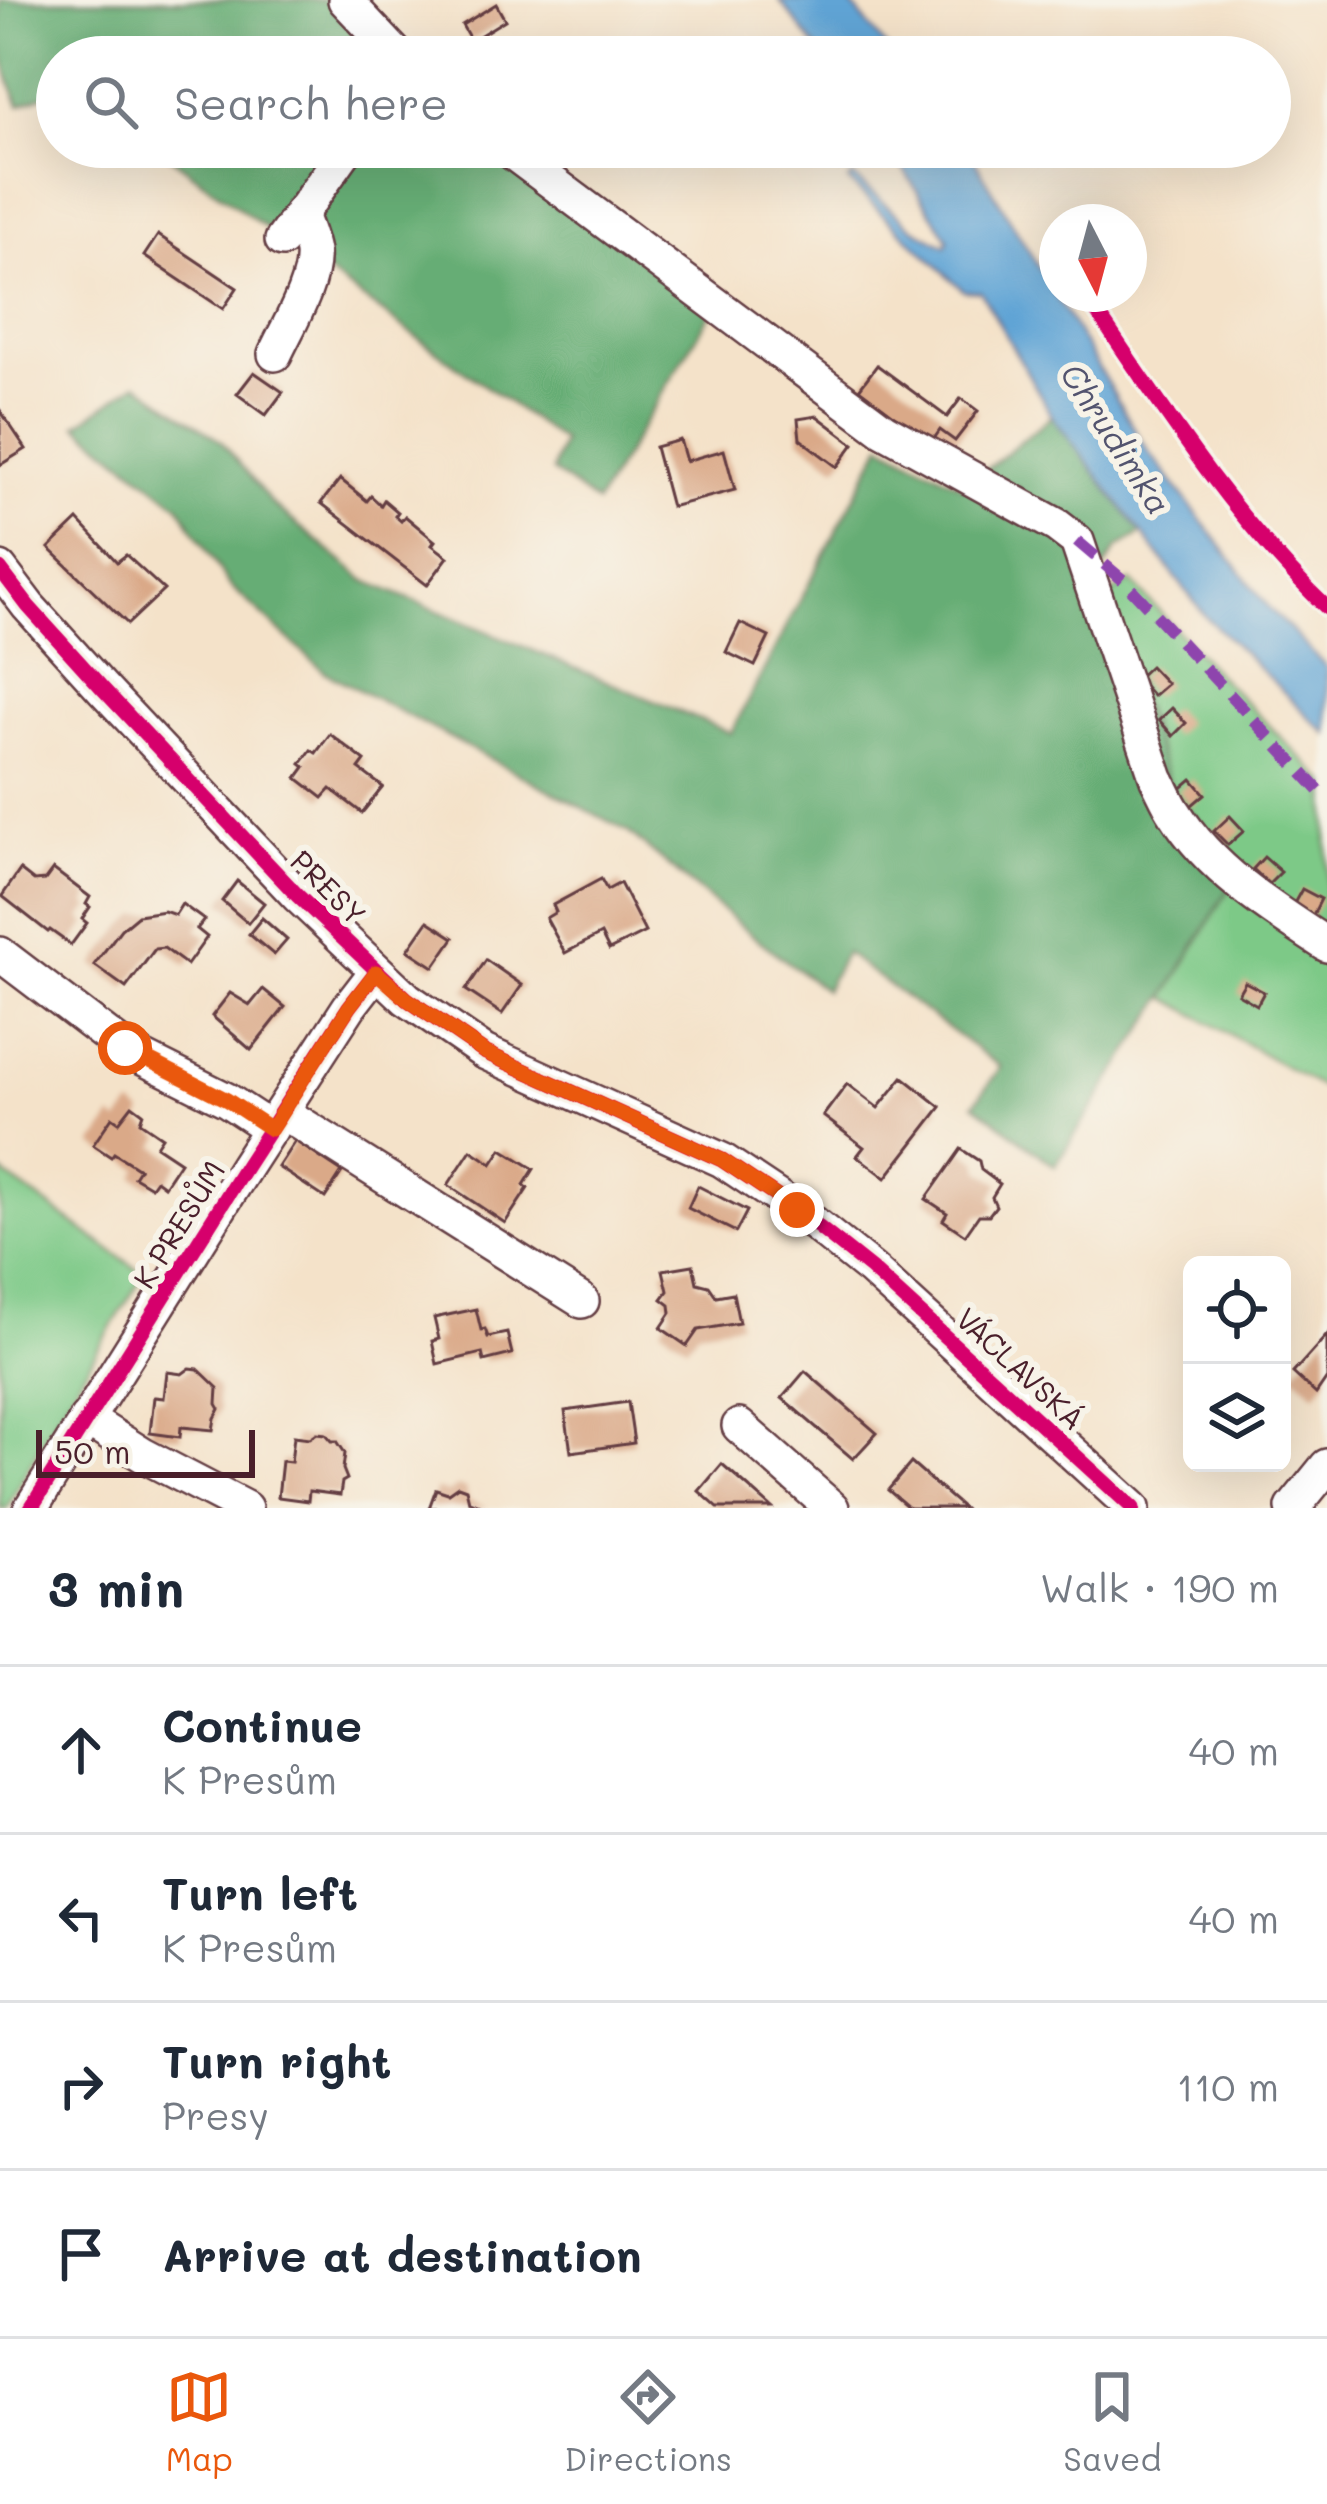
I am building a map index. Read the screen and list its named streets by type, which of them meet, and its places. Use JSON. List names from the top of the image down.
{
  "streets": {
    "street": ["PRESY", "K PRESŮM", "VÁCLAVSKÁ"]
  },
  "crossings": [
    ["PRESY", "K PRESŮM"],
    ["PRESY", "VÁCLAVSKÁ"]
  ],
  "water": ["Chrudimka"],
  "scale_bar": "50 m",
  "north": "bottom",
  "page": {
    "search": "Search here",
    "scale": "50 m",
    "heading": ["3 min", "Walk · 190 m"],
    "list": [
      ["Continue", "K Presům", "40 m"],
      ["Turn left", "K Presům", "40 m"],
      ["Turn right", "Presy", "110 m"],
      "Arrive at destination"
    ],
    "nav": ["Map", "Directions", "Saved"]
  }
}
